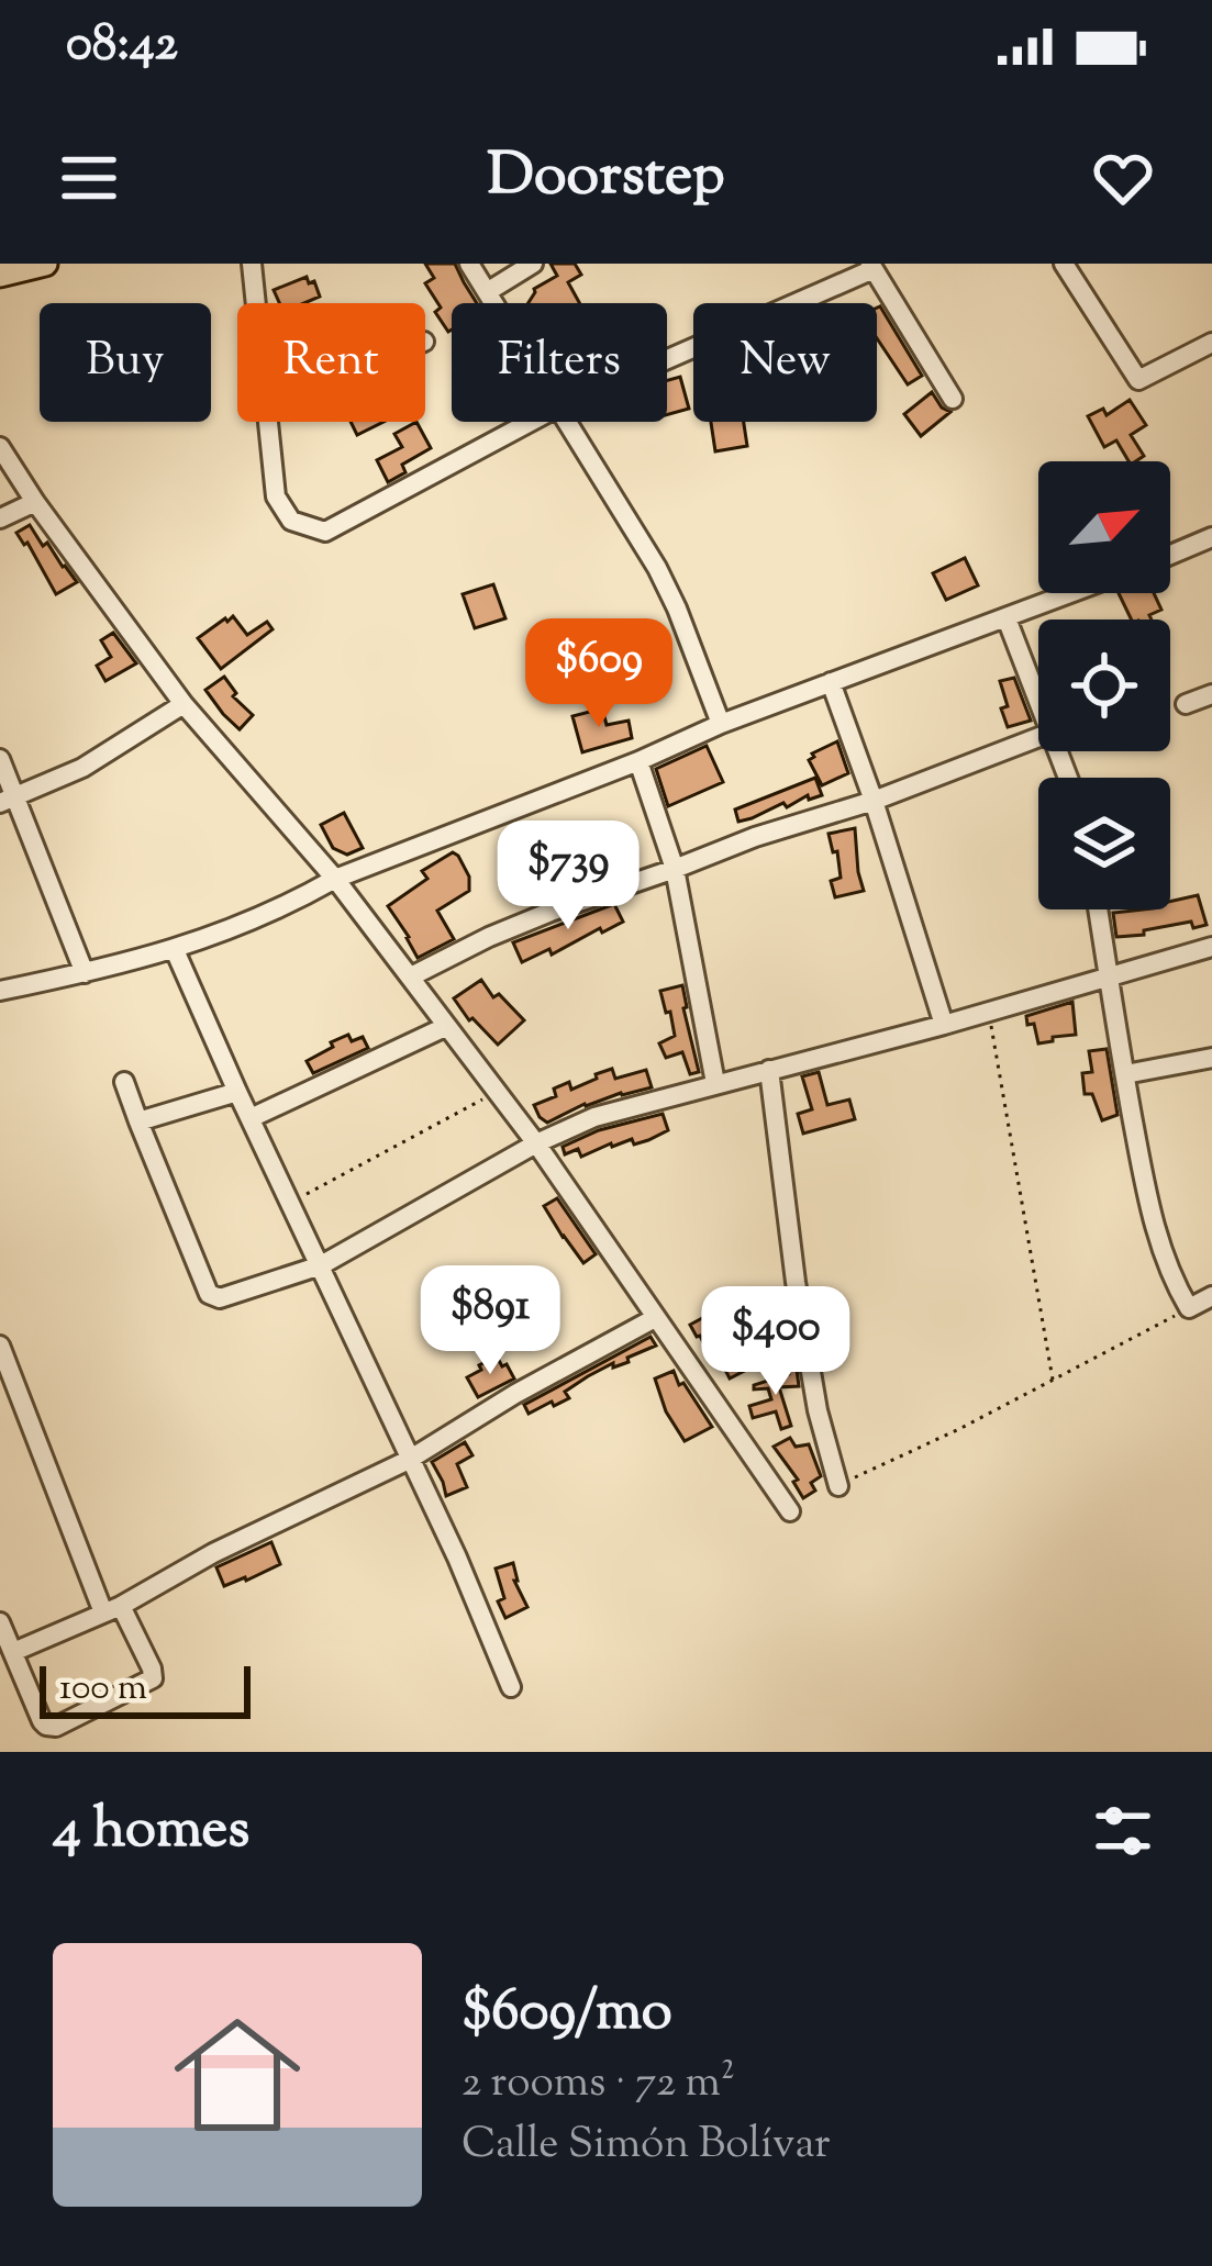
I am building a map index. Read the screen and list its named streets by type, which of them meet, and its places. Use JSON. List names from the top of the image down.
{
  "scale_bar": "100 m",
  "north": "top right",
  "page": {
    "status": "08:42",
    "header": "Doorstep",
    "chip": [
      "Buy",
      "Rent",
      "Filters",
      "New"
    ],
    "price": [
      "$609",
      "$739",
      "$891",
      "$400"
    ],
    "scale": "100 m",
    "heading": "4 homes",
    "list": [
      {
        "name": "$609/mo",
        "note": "2 rooms · 72 m² · Calle Simón Bolívar"
      }
    ]
  }
}
